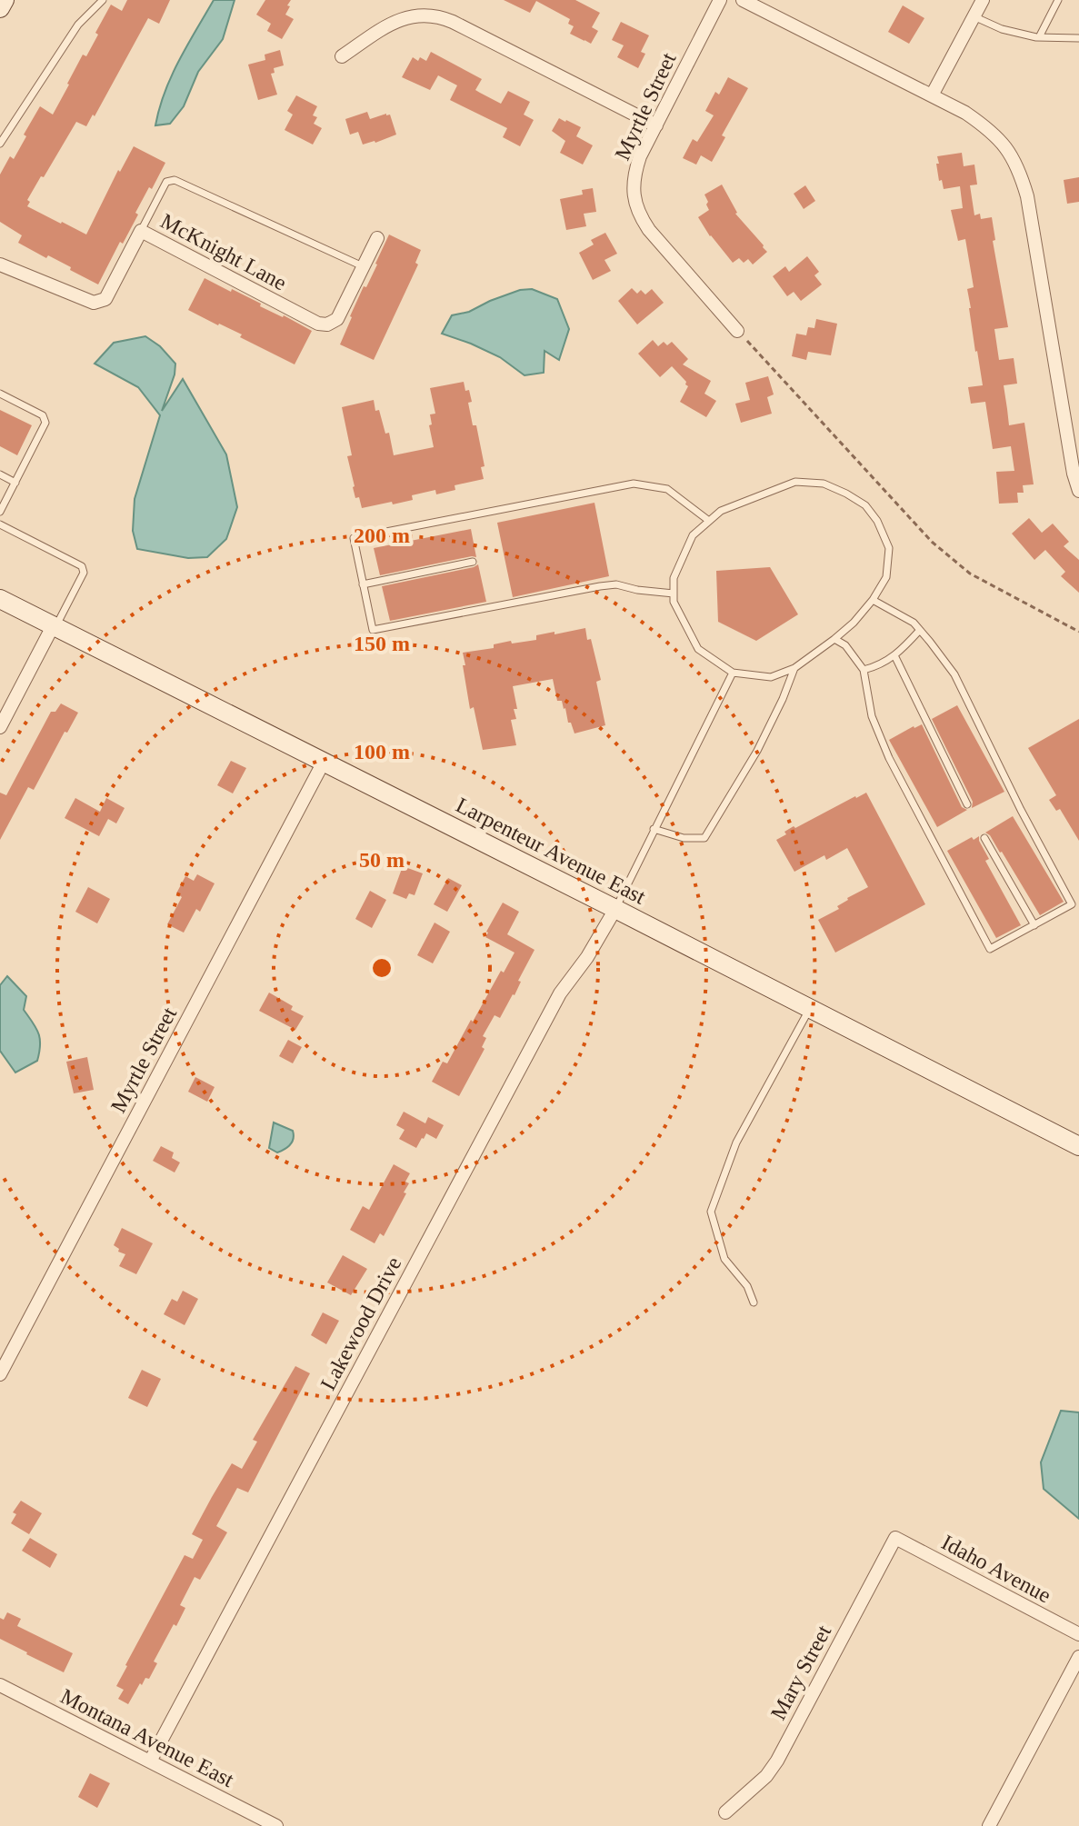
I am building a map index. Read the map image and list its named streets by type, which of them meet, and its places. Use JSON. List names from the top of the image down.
{
  "streets": {
    "street": [
      "Myrtle Street",
      "McKnight Lane",
      "Larpenteur Avenue East",
      "Lakewood Drive",
      "Idaho Avenue",
      "Mary Street",
      "Montana Avenue East"
    ]
  },
  "crossings": [
    ["Myrtle Street", "Larpenteur Avenue East"],
    ["Larpenteur Avenue East", "Lakewood Drive"],
    ["Lakewood Drive", "Montana Avenue East"],
    ["Idaho Avenue", "Mary Street"]
  ],
  "rings": [
    "200 m",
    "150 m",
    "100 m",
    "50 m"
  ]
}
